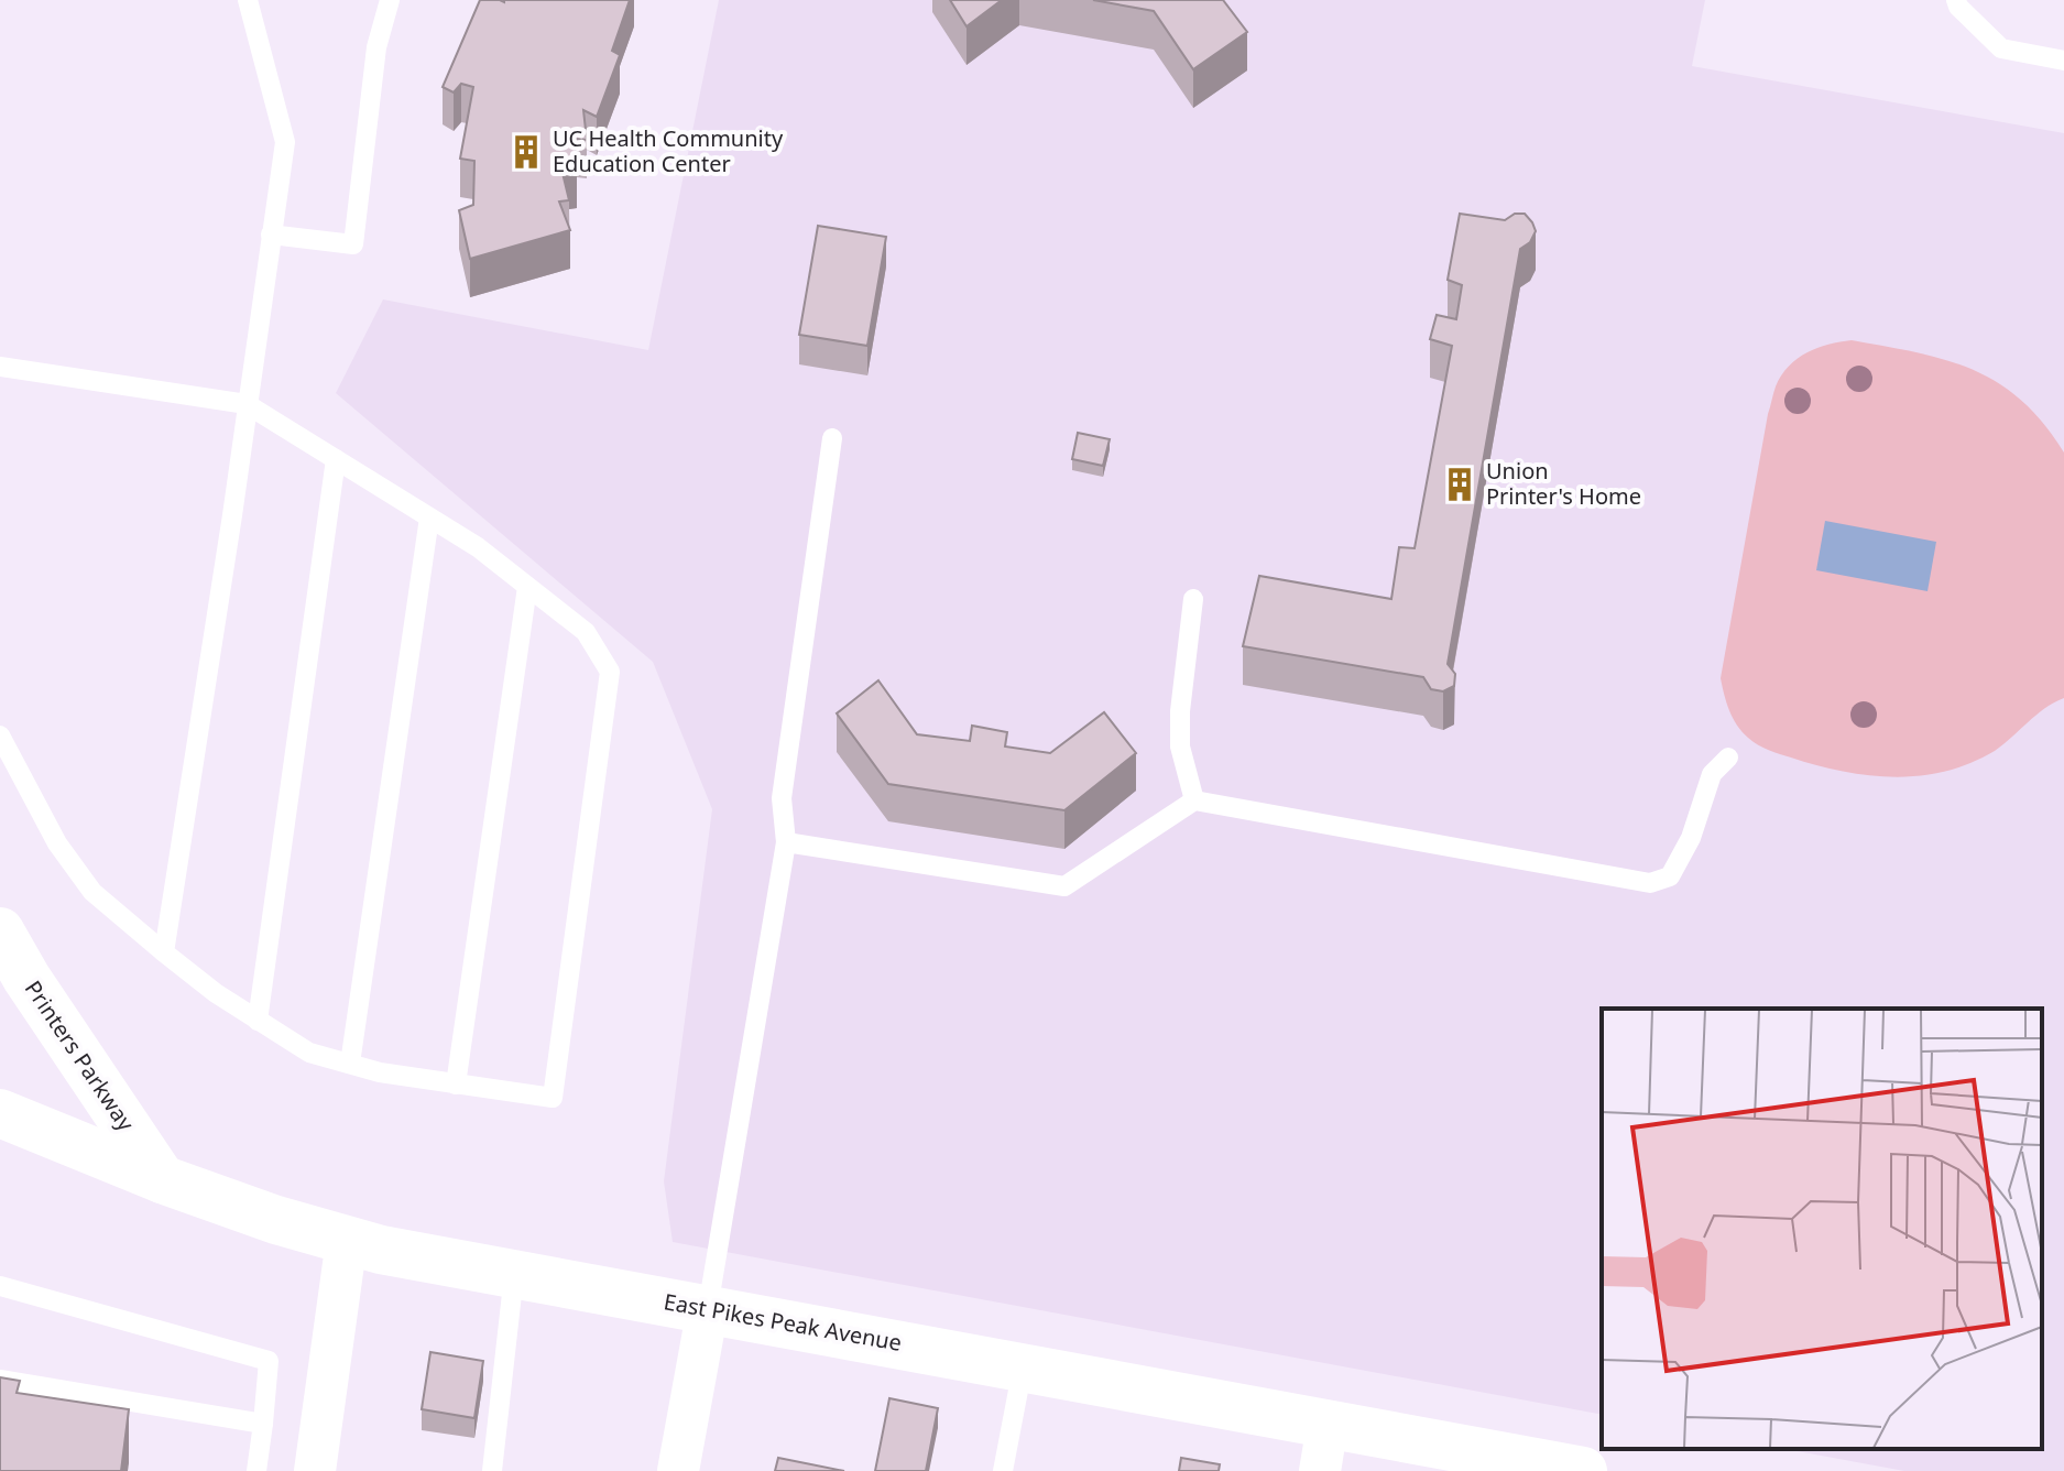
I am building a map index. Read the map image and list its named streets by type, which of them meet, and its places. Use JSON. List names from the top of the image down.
{
  "streets": {
    "main road": ["Printers Parkway", "East Pikes Peak Avenue"]
  },
  "crossings": [
    ["Printers Parkway", "East Pikes Peak Avenue"]
  ],
  "places": {
    "building": ["UC Health Community Education Center", "Union Printer's Home"]
  }
}
